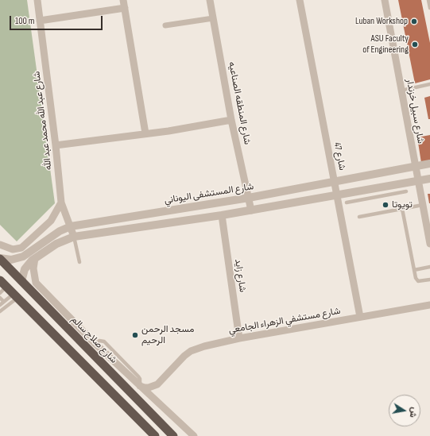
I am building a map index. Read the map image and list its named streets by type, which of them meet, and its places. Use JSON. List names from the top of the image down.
{
  "streets": {
    "highway": ["شارع صلاح سالم"],
    "street": [
      "شارع المنطقه الصناعيه",
      "شارع سبيل خزندار",
      "شارع عبد الله محمد عبد الله",
      "شارع 47",
      "شارع المستشفى اليوناني",
      "شارع زايد",
      "شارع مستشفي الزهراء الجامعي"
    ]
  },
  "crossings": [
    ["شارع المنطقه الصناعيه", "شارع المستشفى اليوناني"],
    ["شارع سبيل خزندار", "شارع المستشفى اليوناني"],
    ["شارع عبد الله محمد عبد الله", "شارع المستشفى اليوناني"],
    ["شارع 47", "شارع المستشفى اليوناني"],
    ["شارع 47", "شارع مستشفي الزهراء الجامعي"],
    ["شارع المستشفى اليوناني", "شارع صلاح سالم"],
    ["شارع زايد", "شارع مستشفي الزهراء الجامعي"]
  ],
  "places": [
    "Luban Workshop",
    "ASU Faculty of Engineering",
    "تويوتا",
    "مسجد الرحمن الرحيم"
  ],
  "scale_bar": "100 m",
  "north": "right"
}
